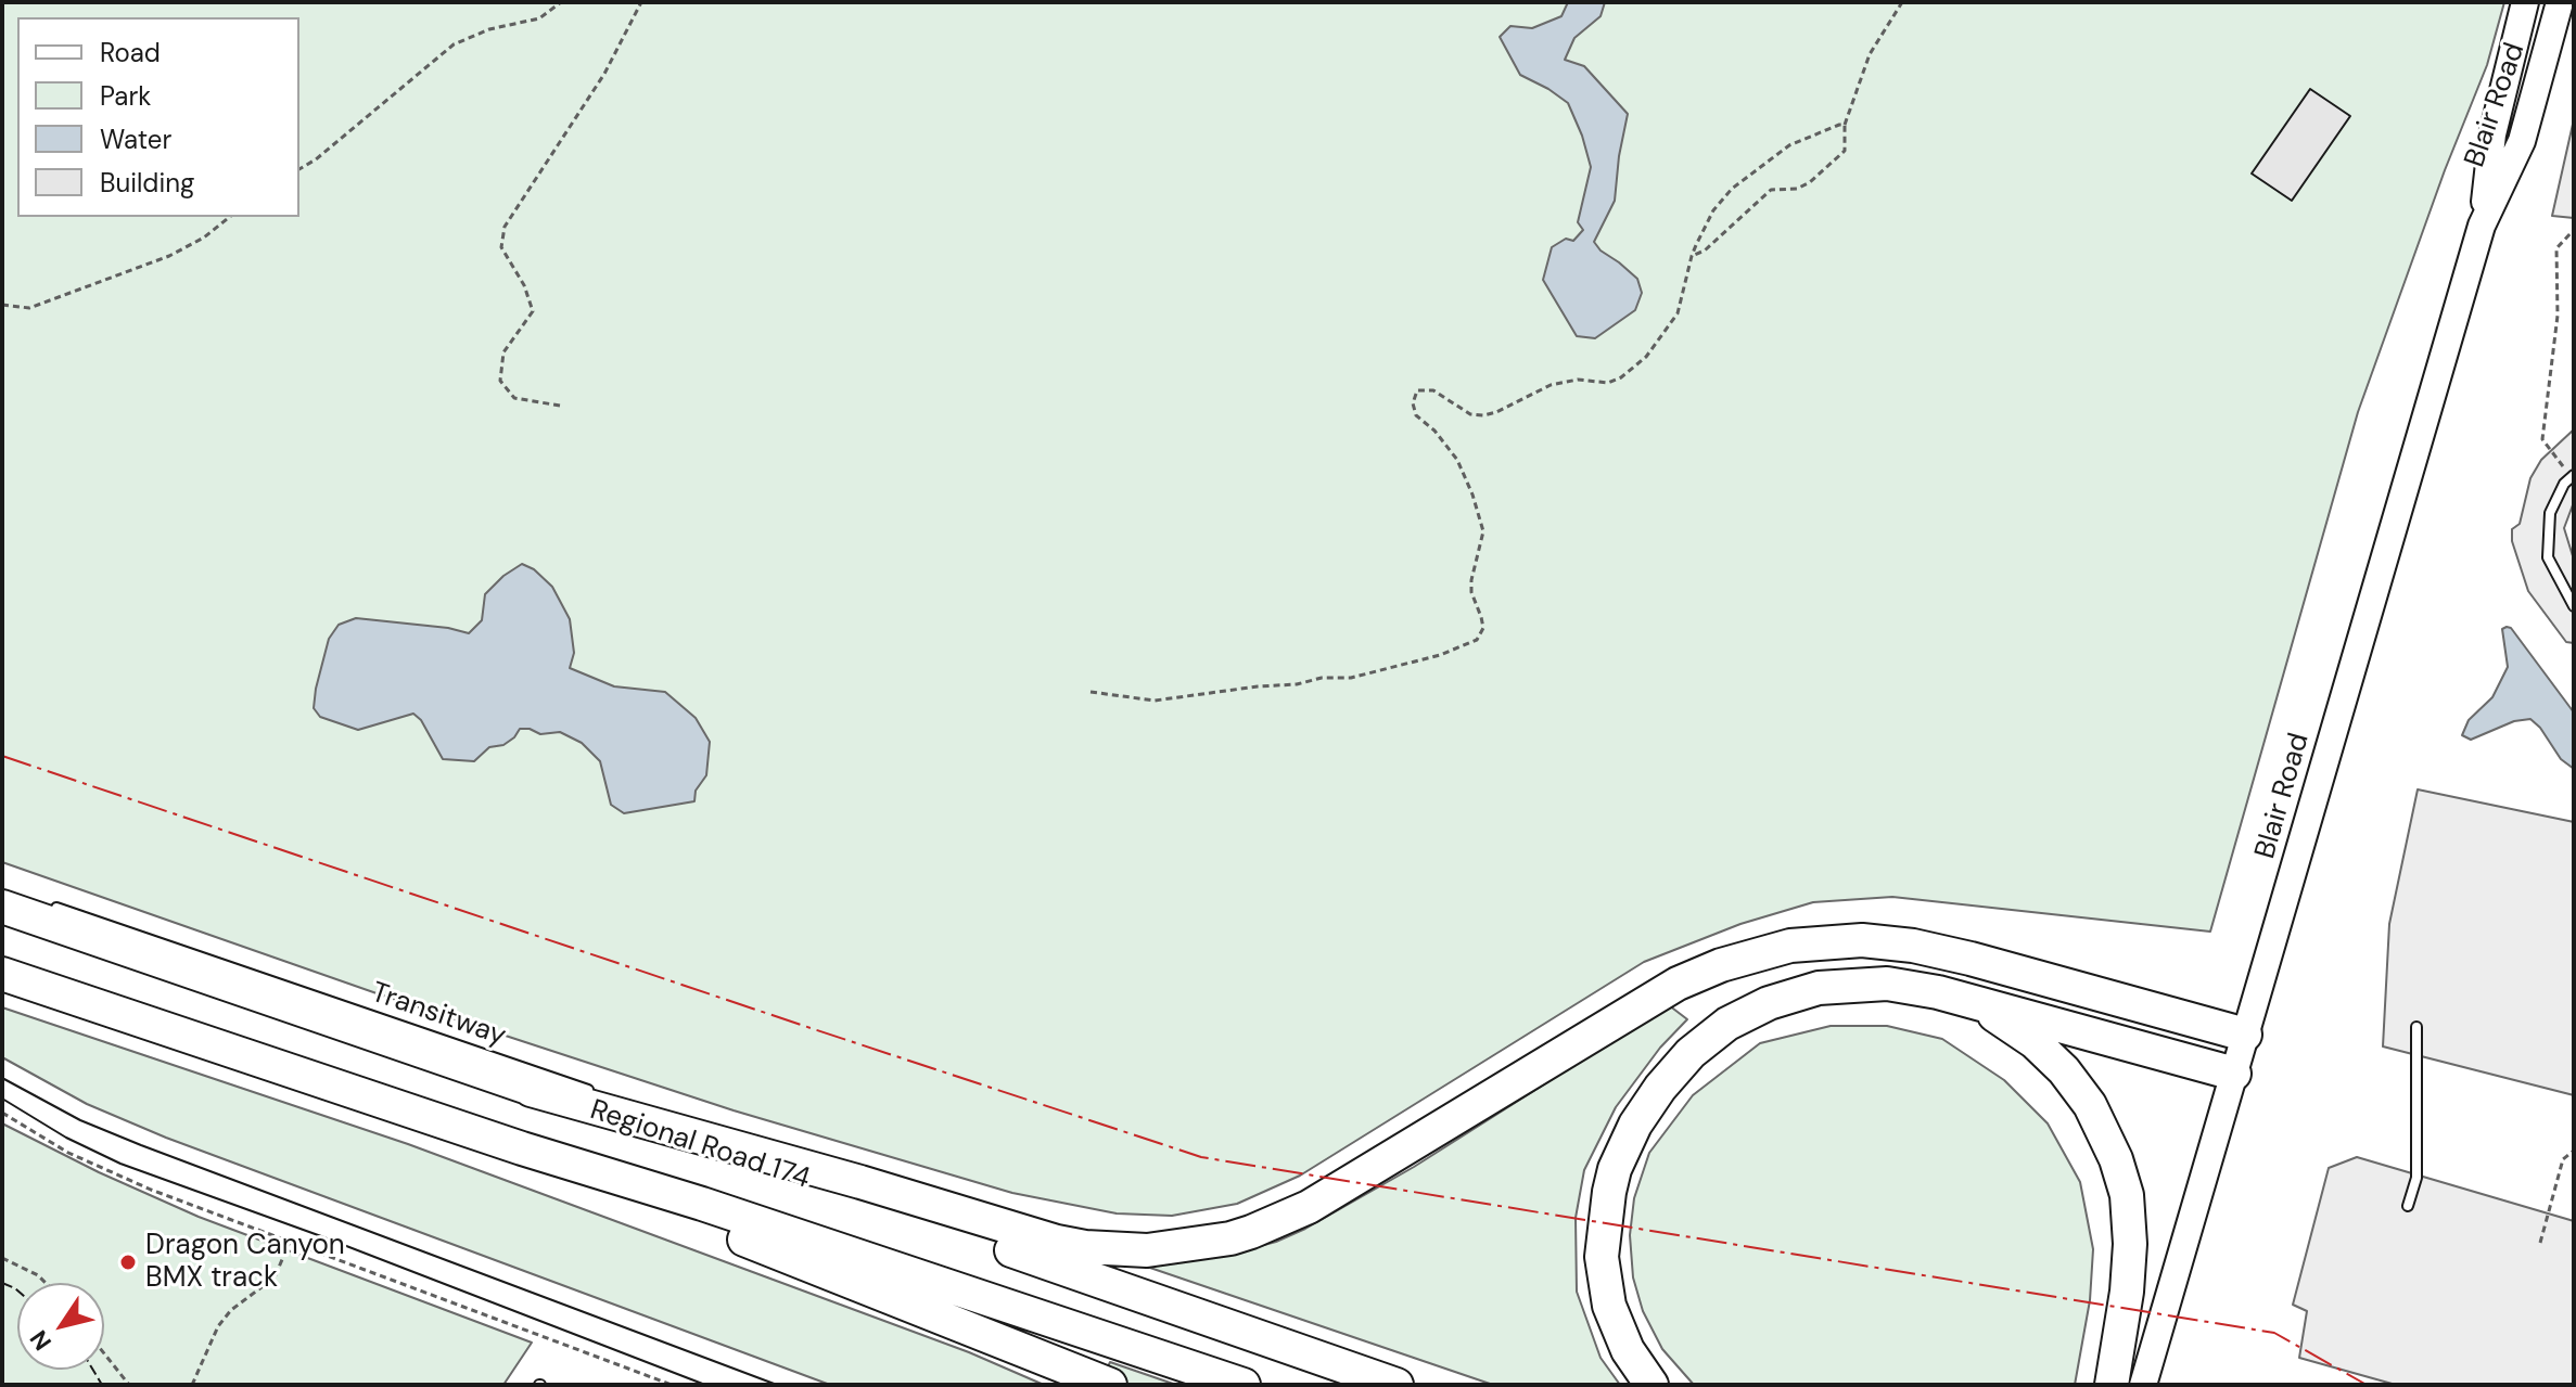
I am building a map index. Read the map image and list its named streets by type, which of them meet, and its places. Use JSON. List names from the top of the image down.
{
  "streets": {
    "highway": ["Regional Road 174"],
    "main road": ["Blair Road"],
    "lane": ["Transitway"]
  },
  "places": ["Dragon Canyon BMX track"],
  "legend": [
    "Road",
    "Park",
    "Water",
    "Building"
  ],
  "north": "bottom left"
}
